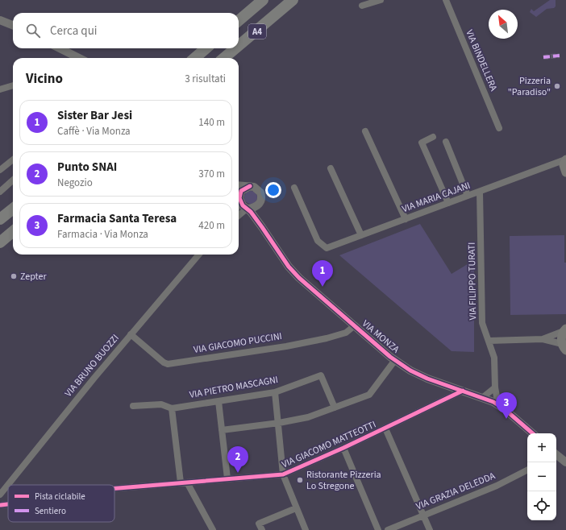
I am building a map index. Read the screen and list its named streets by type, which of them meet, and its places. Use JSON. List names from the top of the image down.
{
  "streets": {
    "highway": ["A4"],
    "street": [
      "VIA BINDELLERA",
      "VIA MARIA CAJANI",
      "VIA FILIPPO TURATI",
      "VIA MONZA",
      "VIA GIACOMO PUCCINI",
      "VIA BRUNO BUOZZI",
      "VIA PIETRO MASCAGNI",
      "VIA GIACOMO MATTEOTTI",
      "VIA GRAZIA DELEDDA"
    ]
  },
  "crossings": [
    ["VIA MARIA CAJANI", "VIA FILIPPO TURATI"],
    ["VIA FILIPPO TURATI", "VIA MONZA"],
    ["VIA MONZA", "VIA GIACOMO PUCCINI"],
    ["VIA MONZA", "VIA GIACOMO MATTEOTTI"],
    ["VIA GIACOMO PUCCINI", "VIA BRUNO BUOZZI"]
  ],
  "places": ["Pizzeria \"Paradiso\"", "Zepter", "Ristorante Pizzeria Lo Stregone"],
  "legend": ["Pista ciclabile", "Sentiero"],
  "north": "top left",
  "page": {
    "search": "Cerca qui",
    "heading": ["Vicino", "3 risultati"],
    "list": [
      {
        "mark": "1",
        "name": "Sister Bar Jesi",
        "note": "Caffè · Via Monza",
        "value": "140 m"
      },
      {
        "mark": "2",
        "name": "Punto SNAI",
        "note": "Negozio",
        "value": "370 m"
      },
      {
        "mark": "3",
        "name": "Farmacia Santa Teresa",
        "note": "Farmacia · Via Monza",
        "value": "420 m"
      }
    ],
    "pins": ["1", "3", "2"],
    "map_buttons": ["+", "−"]
  }
}
